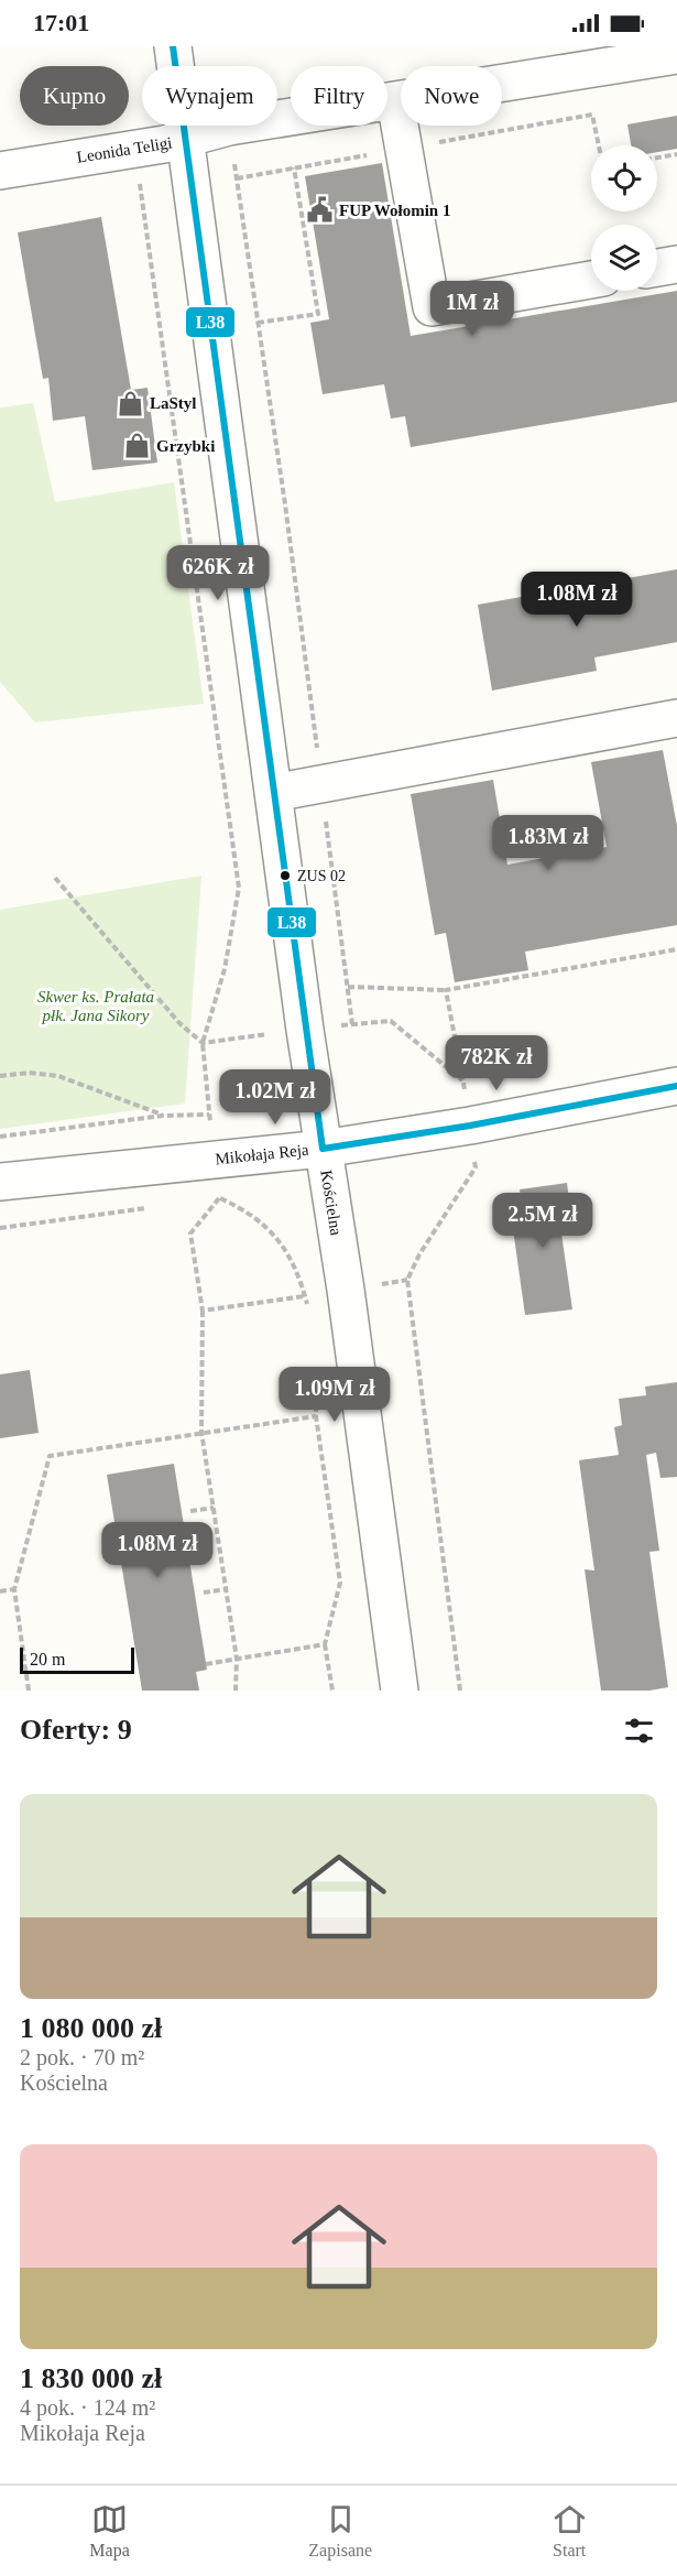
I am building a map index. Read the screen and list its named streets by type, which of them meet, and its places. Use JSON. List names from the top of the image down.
{
  "streets": {
    "street": ["Leonida Teligi", "Mikołaja Reja", "Kościelna"]
  },
  "crossings": [
    ["Leonida Teligi", "Kościelna"],
    ["Mikołaja Reja", "Kościelna"]
  ],
  "parks": ["Skwer ks. Prałata płk. Jana Sikory"],
  "places": {
    "public building": ["FUP Wołomin 1"],
    "shop": ["LaStyl", "Grzybki"],
    "other": ["ZUS 02"]
  },
  "lines": ["transit line L38"],
  "scale_bar": "20 m",
  "page": {
    "status": "17:01",
    "chip": [
      "Kupno",
      "Wynajem",
      "Filtry",
      "Nowe"
    ],
    "price": [
      "1M zł",
      "626K zł",
      "1.08M zł",
      "1.83M zł",
      "782K zł",
      "1.02M zł",
      "2.5M zł",
      "1.09M zł",
      "1.08M zł"
    ],
    "scale": "20 m",
    "heading": "Oferty: 9",
    "list": [
      {
        "name": "1 080 000 zł",
        "note": "2 pok. · 70 m² · Kościelna"
      },
      {
        "name": "1 830 000 zł",
        "note": "4 pok. · 124 m² · Mikołaja Reja"
      }
    ],
    "tabs": ["Mapa", "Zapisane", "Start"]
  }
}
